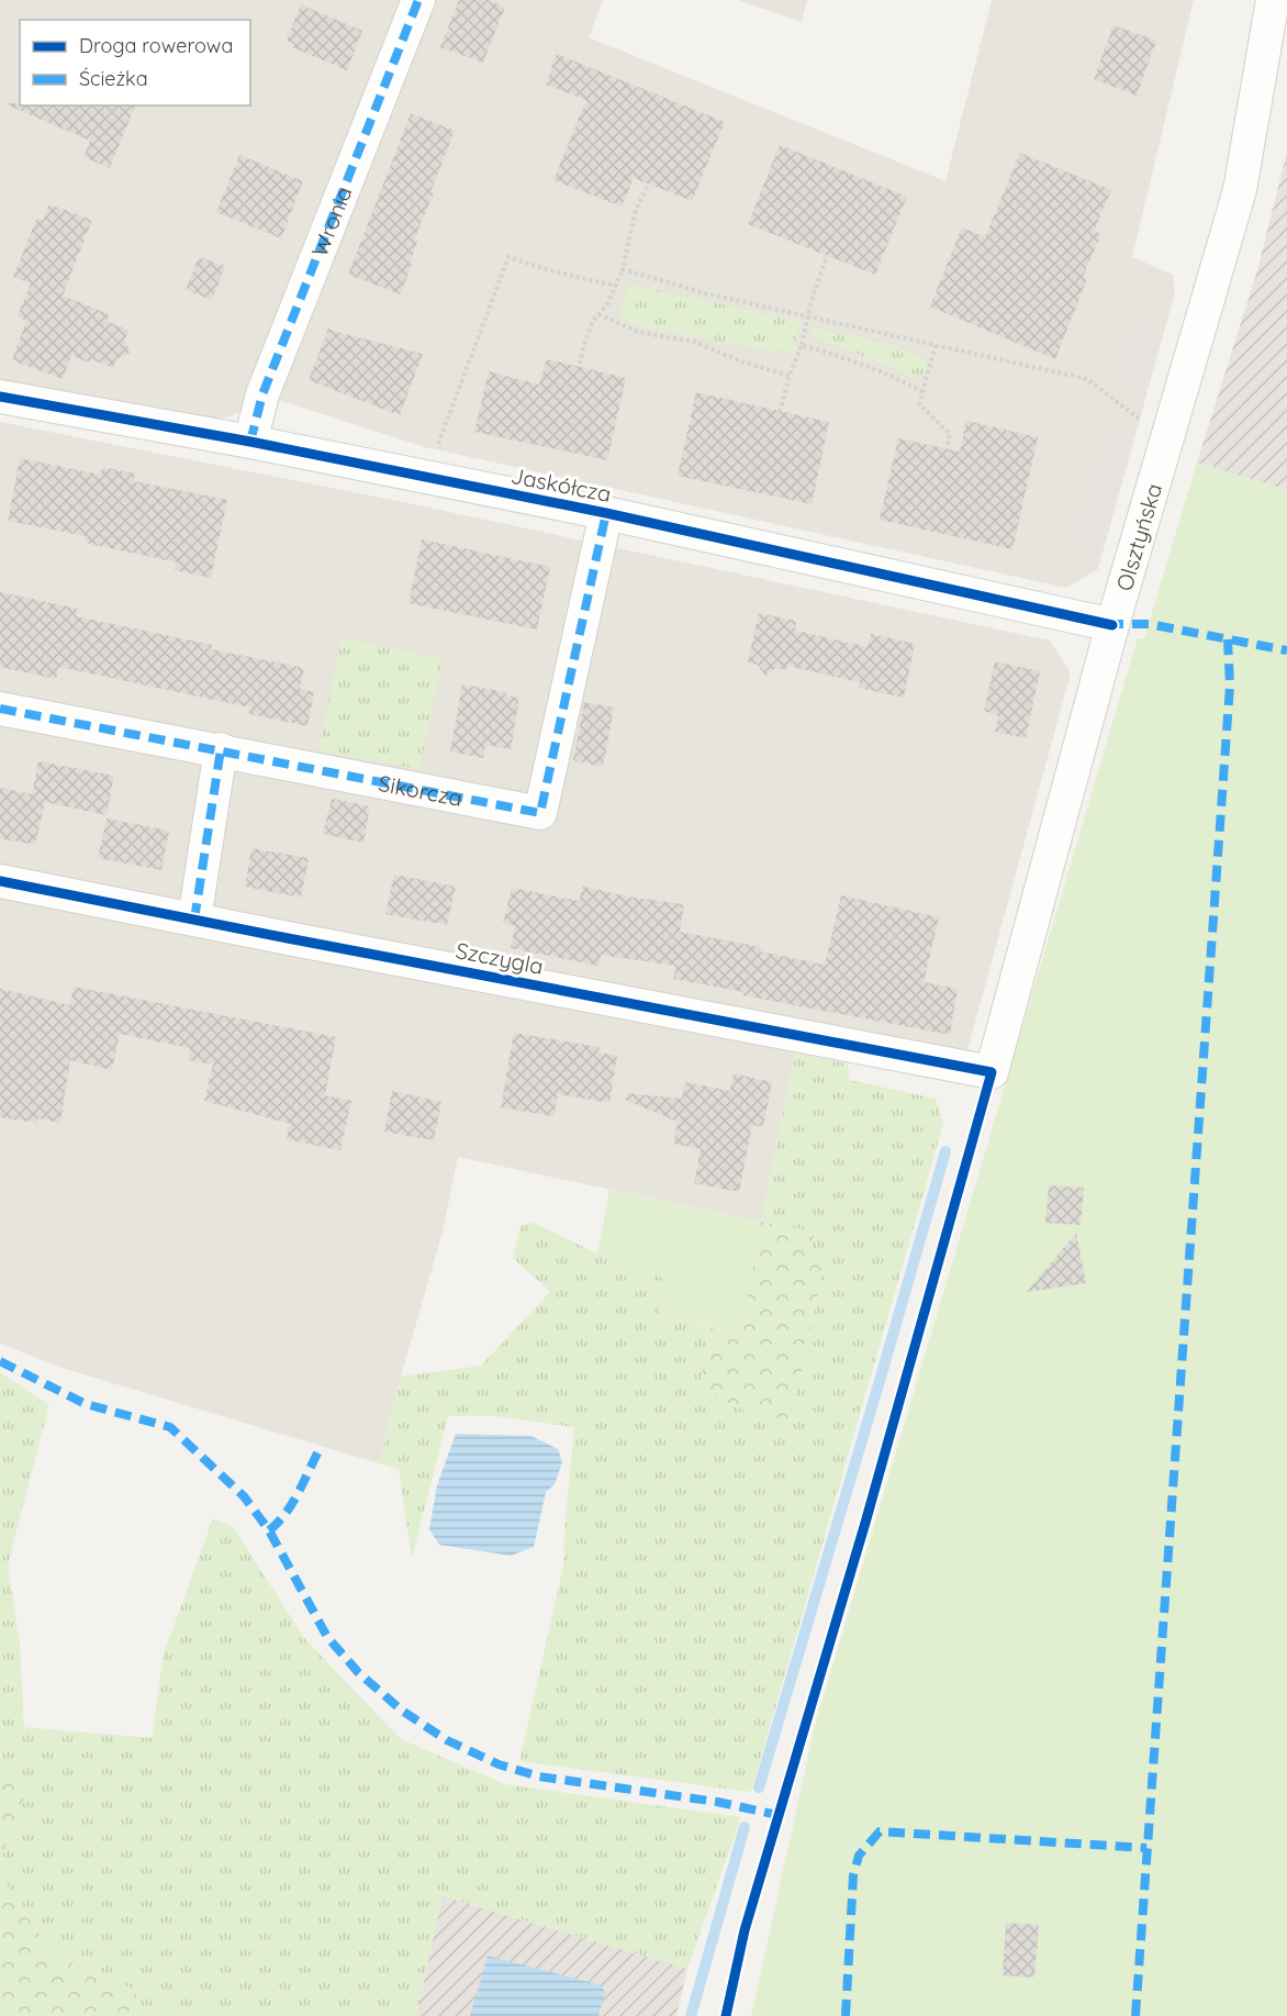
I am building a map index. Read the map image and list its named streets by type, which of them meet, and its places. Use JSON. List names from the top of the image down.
{
  "streets": {
    "street": [
      "Wronia",
      "Jaskółcza",
      "Olsztyńska",
      "Sikorcza",
      "Szczygla"
    ]
  },
  "crossings": [
    ["Wronia", "Jaskółcza"],
    ["Jaskółcza", "Olsztyńska"],
    ["Jaskółcza", "Sikorcza"],
    ["Olsztyńska", "Szczygla"]
  ],
  "legend": ["Droga rowerowa", "Ścieżka"]
}
